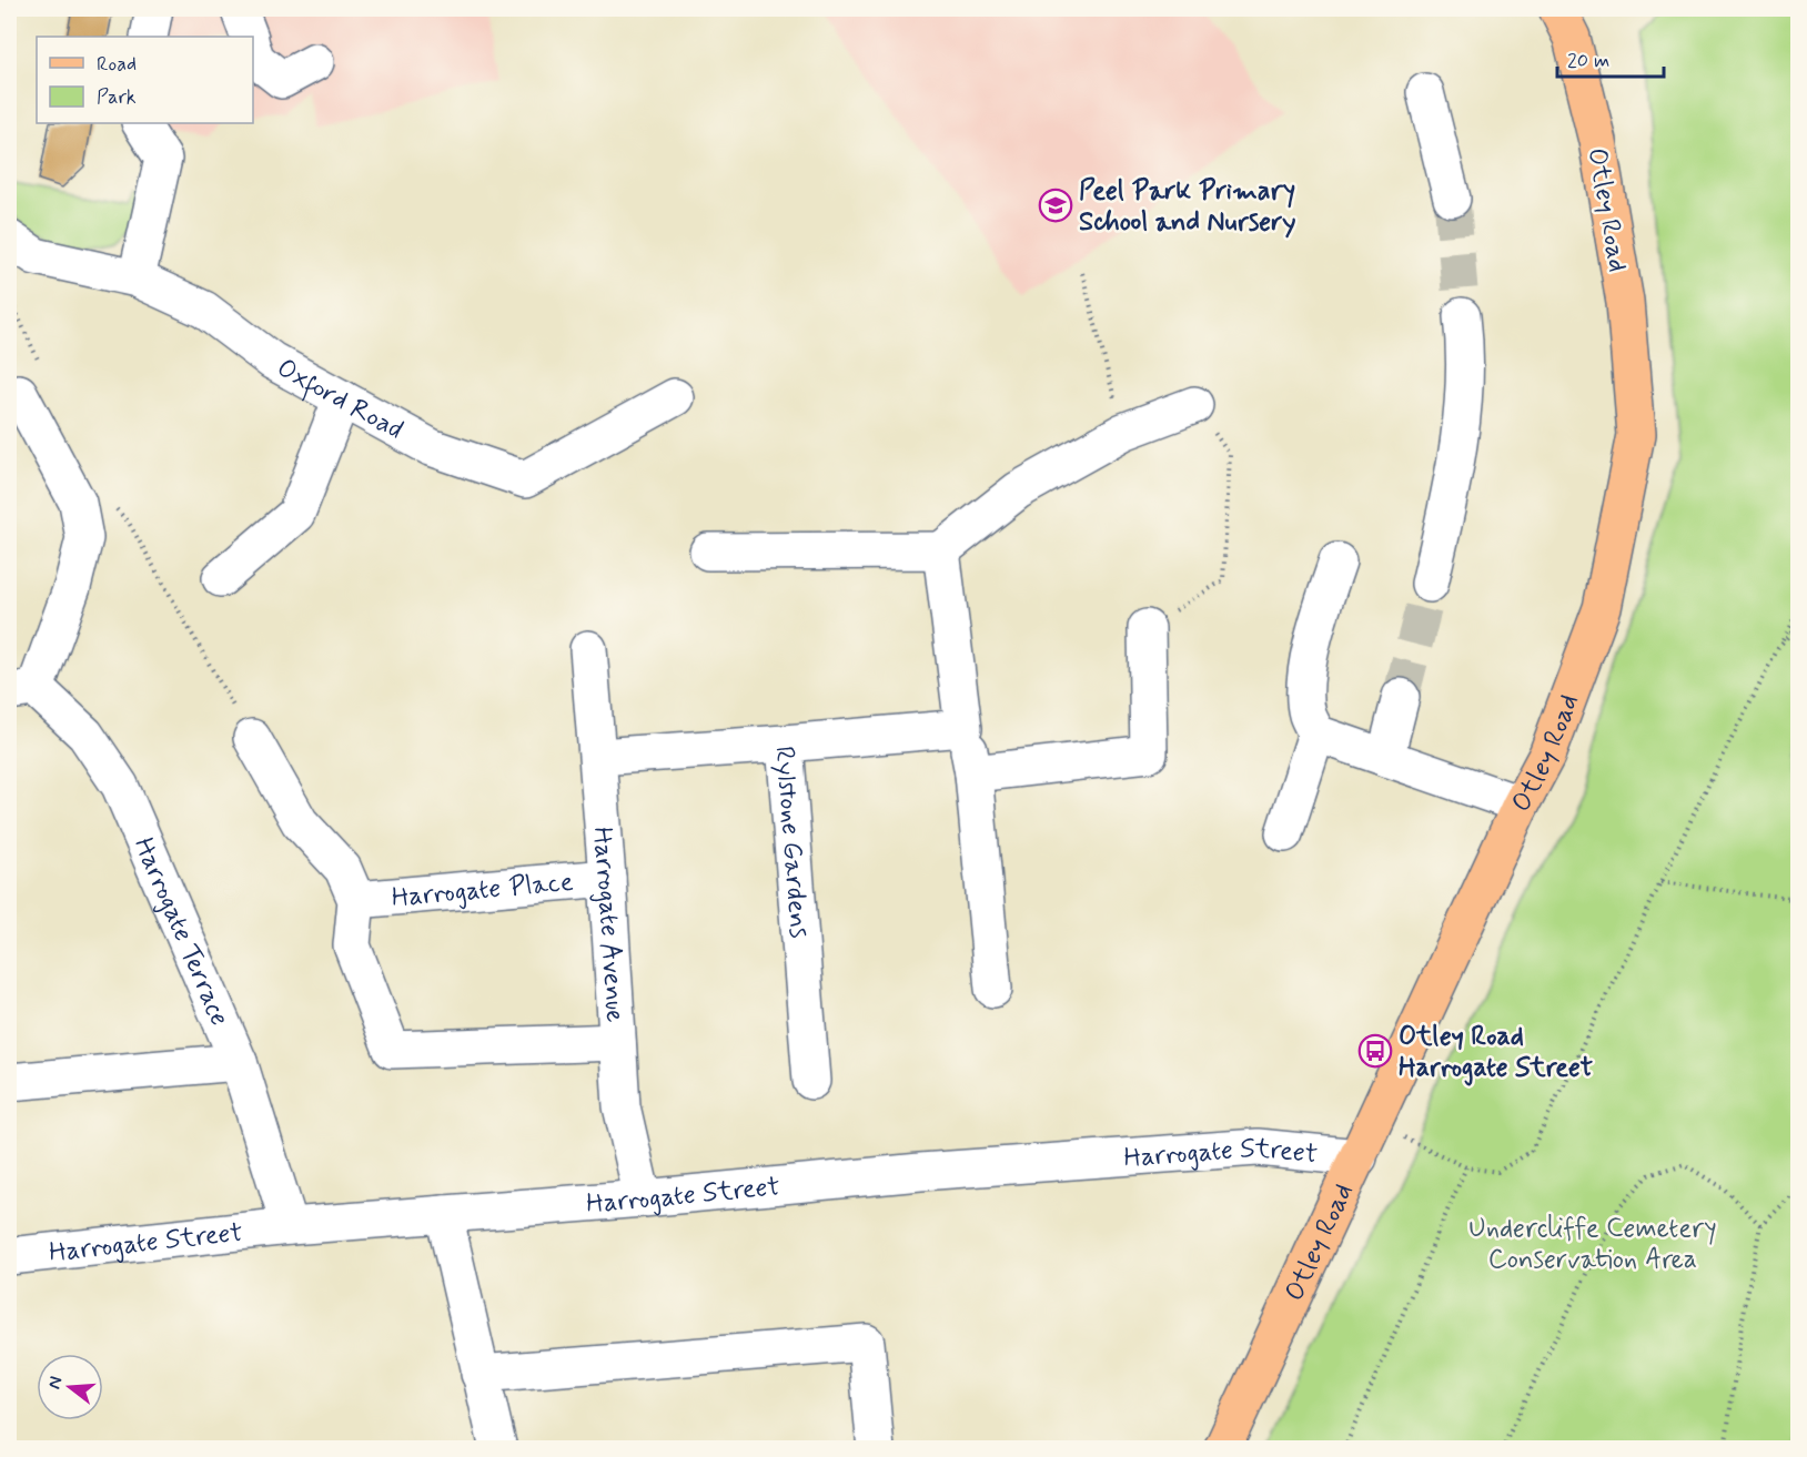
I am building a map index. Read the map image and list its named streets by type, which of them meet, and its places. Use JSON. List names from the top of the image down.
{
  "streets": {
    "main road": ["Otley Road"],
    "street": [
      "Oxford Road",
      "Rylstone Gardens",
      "Harrogate Place",
      "Harrogate Avenue",
      "Harrogate Terrace",
      "Harrogate Street"
    ]
  },
  "crossings": [
    ["Otley Road", "Harrogate Street"],
    ["Harrogate Place", "Harrogate Avenue"],
    ["Harrogate Avenue", "Harrogate Street"],
    ["Harrogate Terrace", "Harrogate Street"]
  ],
  "parks": ["Undercliffe Cemetery Conservation Area"],
  "places": {
    "school or university": ["Peel Park Primary School and Nursery"],
    "bus stop": ["Otley Road Harrogate Street"]
  },
  "legend": ["Road", "Park"],
  "scale_bar": "20 m",
  "north": "left"
}
